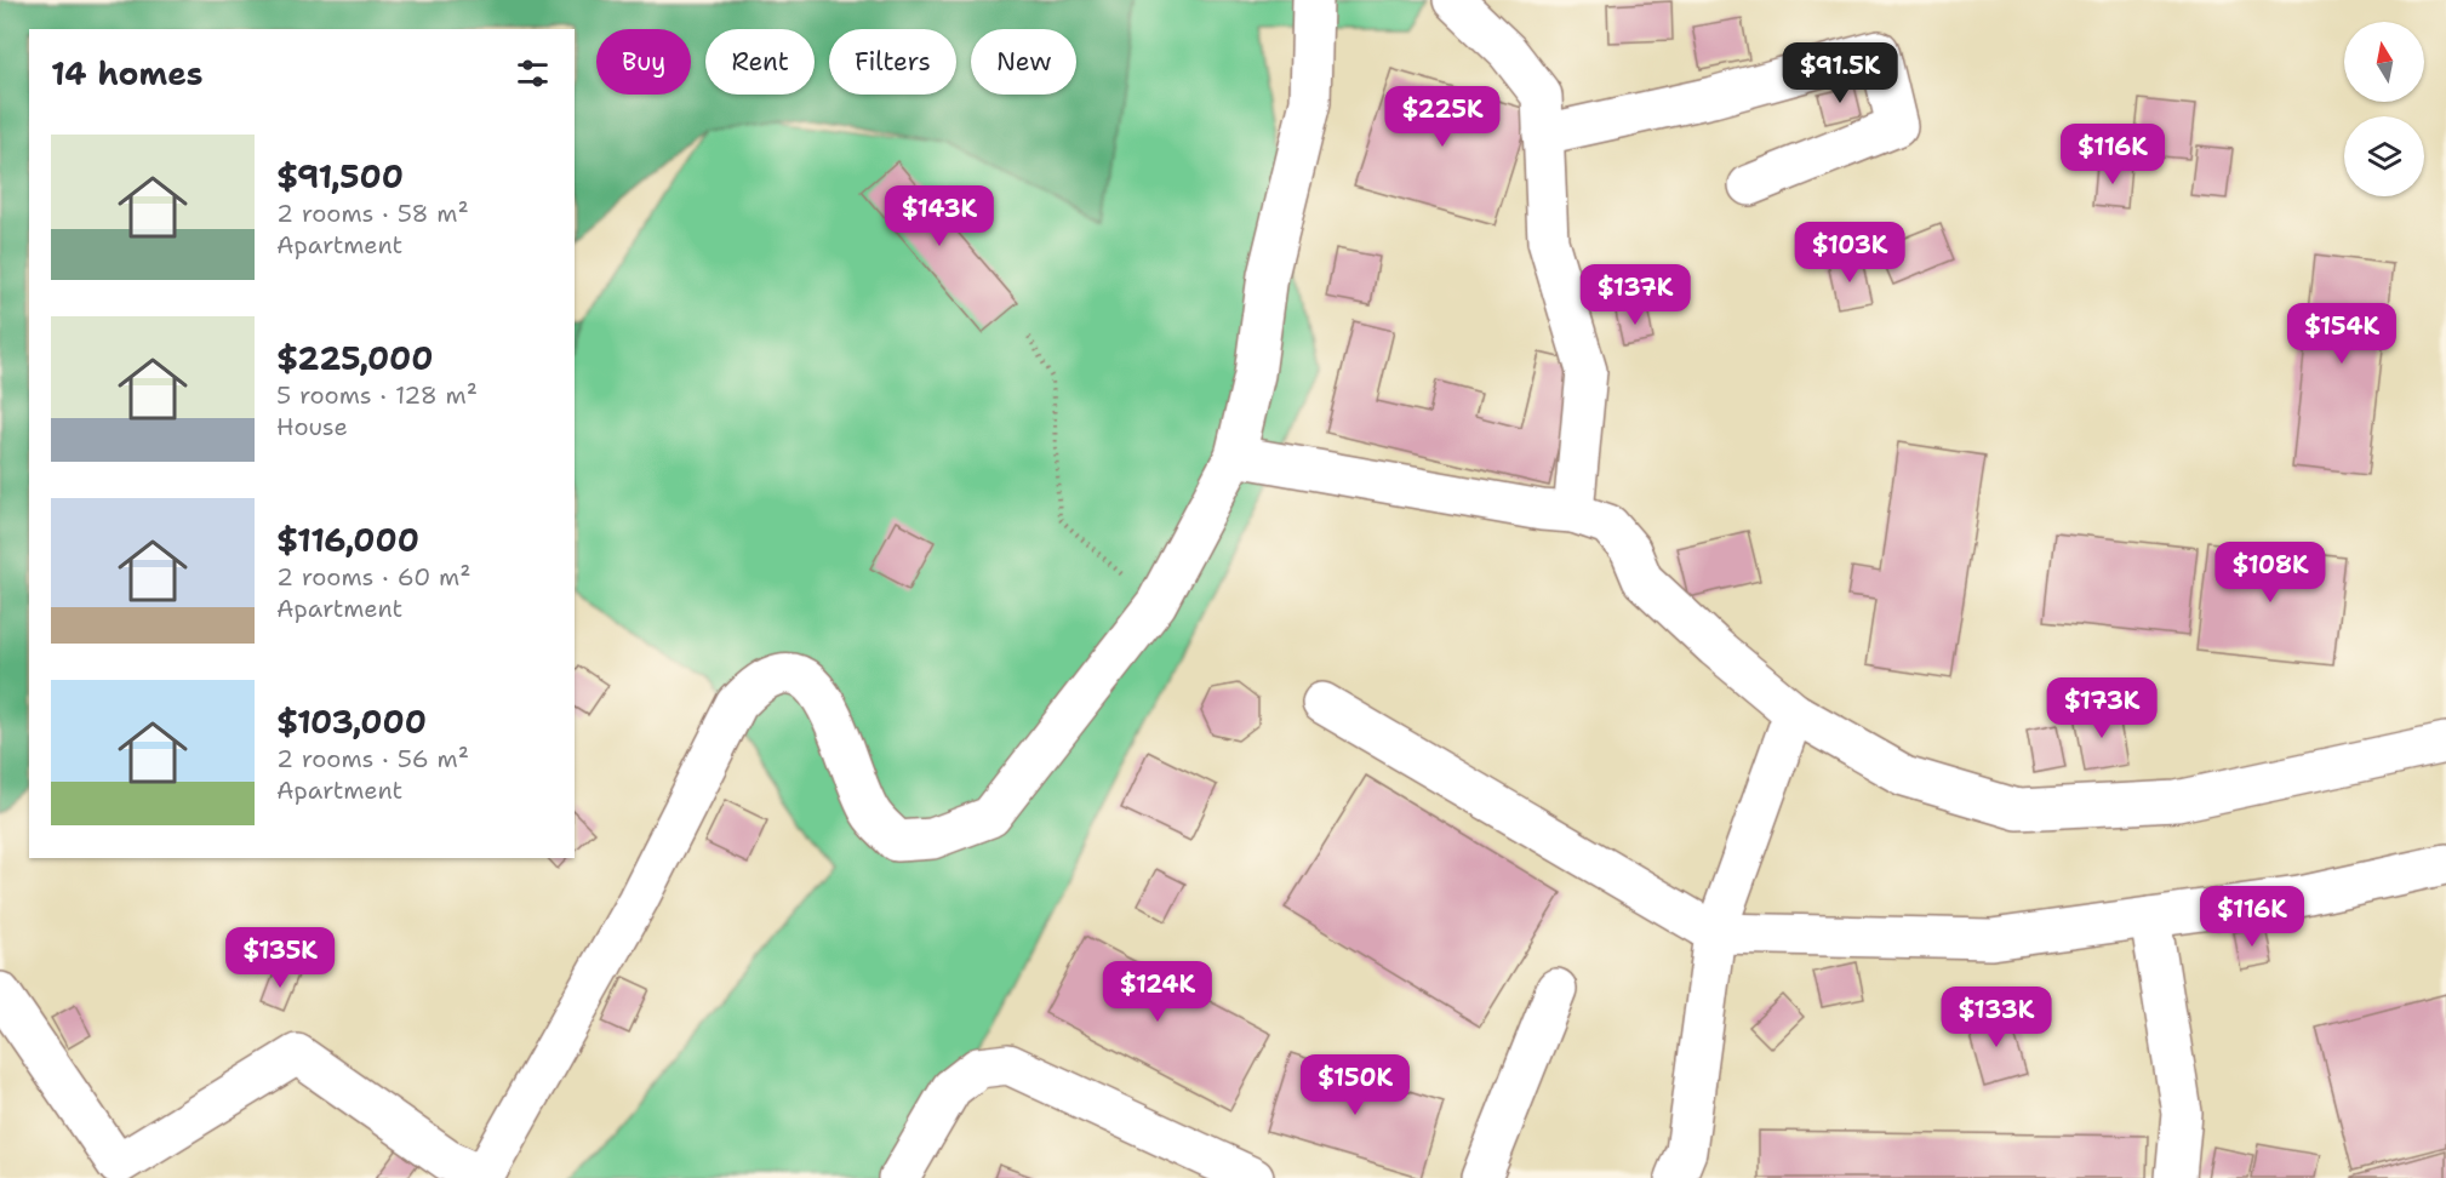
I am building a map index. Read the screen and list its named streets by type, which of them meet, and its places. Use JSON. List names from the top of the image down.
{
  "north": "top",
  "page": {
    "chip": [
      "Buy",
      "Rent",
      "Filters",
      "New"
    ],
    "heading": "14 homes",
    "price": [
      "$91.5K",
      "$225K",
      "$116K",
      "$143K",
      "$103K",
      "$137K",
      "$154K",
      "$108K",
      "$173K",
      "$116K",
      "$135K",
      "$124K",
      "$133K",
      "$150K"
    ],
    "list": [
      {
        "name": "$91,500",
        "note": "2 rooms · 58 m² · Apartment"
      },
      {
        "name": "$225,000",
        "note": "5 rooms · 128 m² · House"
      },
      {
        "name": "$116,000",
        "note": "2 rooms · 60 m² · Apartment"
      },
      {
        "name": "$103,000",
        "note": "2 rooms · 56 m² · Apartment"
      }
    ]
  }
}
